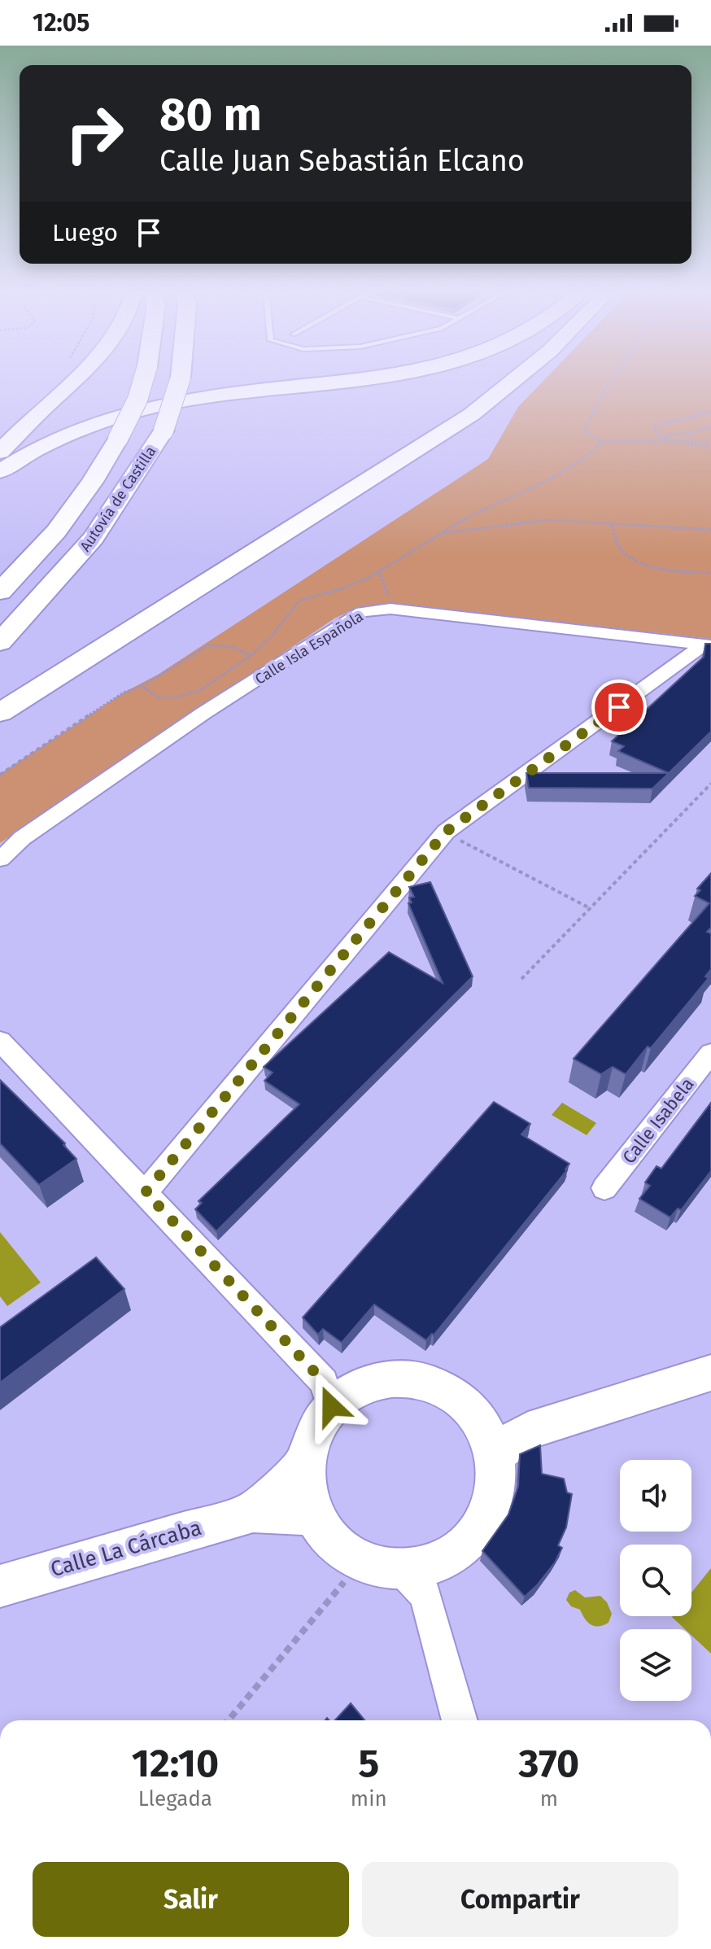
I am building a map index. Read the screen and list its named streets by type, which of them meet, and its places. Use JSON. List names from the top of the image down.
{
  "streets": {
    "highway": ["Autovía de Castilla"],
    "street": ["Calle Isla Española", "Calle Isabela", "Calle La Cárcaba"]
  },
  "page": {
    "status": "12:05",
    "turn": ["80 m", "Calle Juan Sebastián Elcano"],
    "then": "Luego",
    "eta": [
      "12:10",
      "Llegada",
      "5",
      "min",
      "370",
      "m"
    ],
    "buttons": ["Salir", "Compartir"]
  }
}
